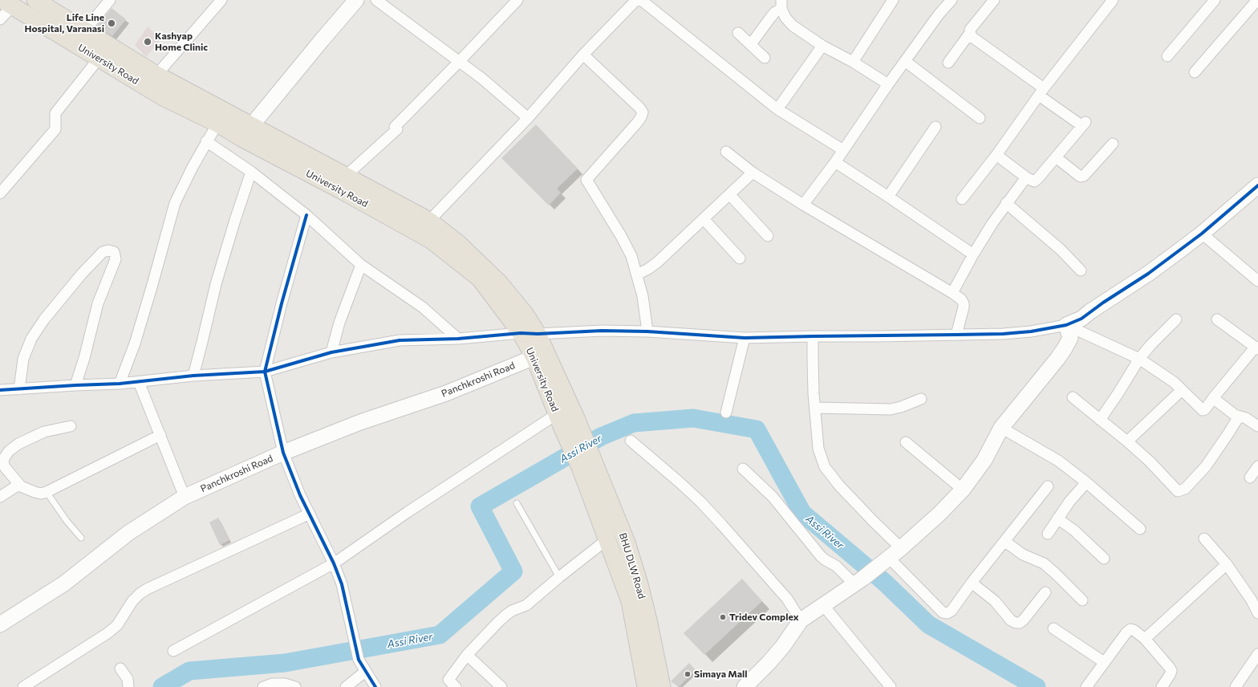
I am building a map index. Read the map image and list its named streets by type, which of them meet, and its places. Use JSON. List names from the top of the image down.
{
  "streets": {
    "main road": ["University Road", "BHU DLW Road"],
    "street": ["Panchkroshi Road"]
  },
  "crossings": [
    ["University Road", "Panchkroshi Road"],
    ["University Road", "BHU DLW Road"]
  ],
  "water": ["Assi River"],
  "places": [
    "Life Line Hospital, Varanasi",
    "Kashyap Home Clinic",
    "Tridev Complex",
    "Simaya Mall"
  ]
}
